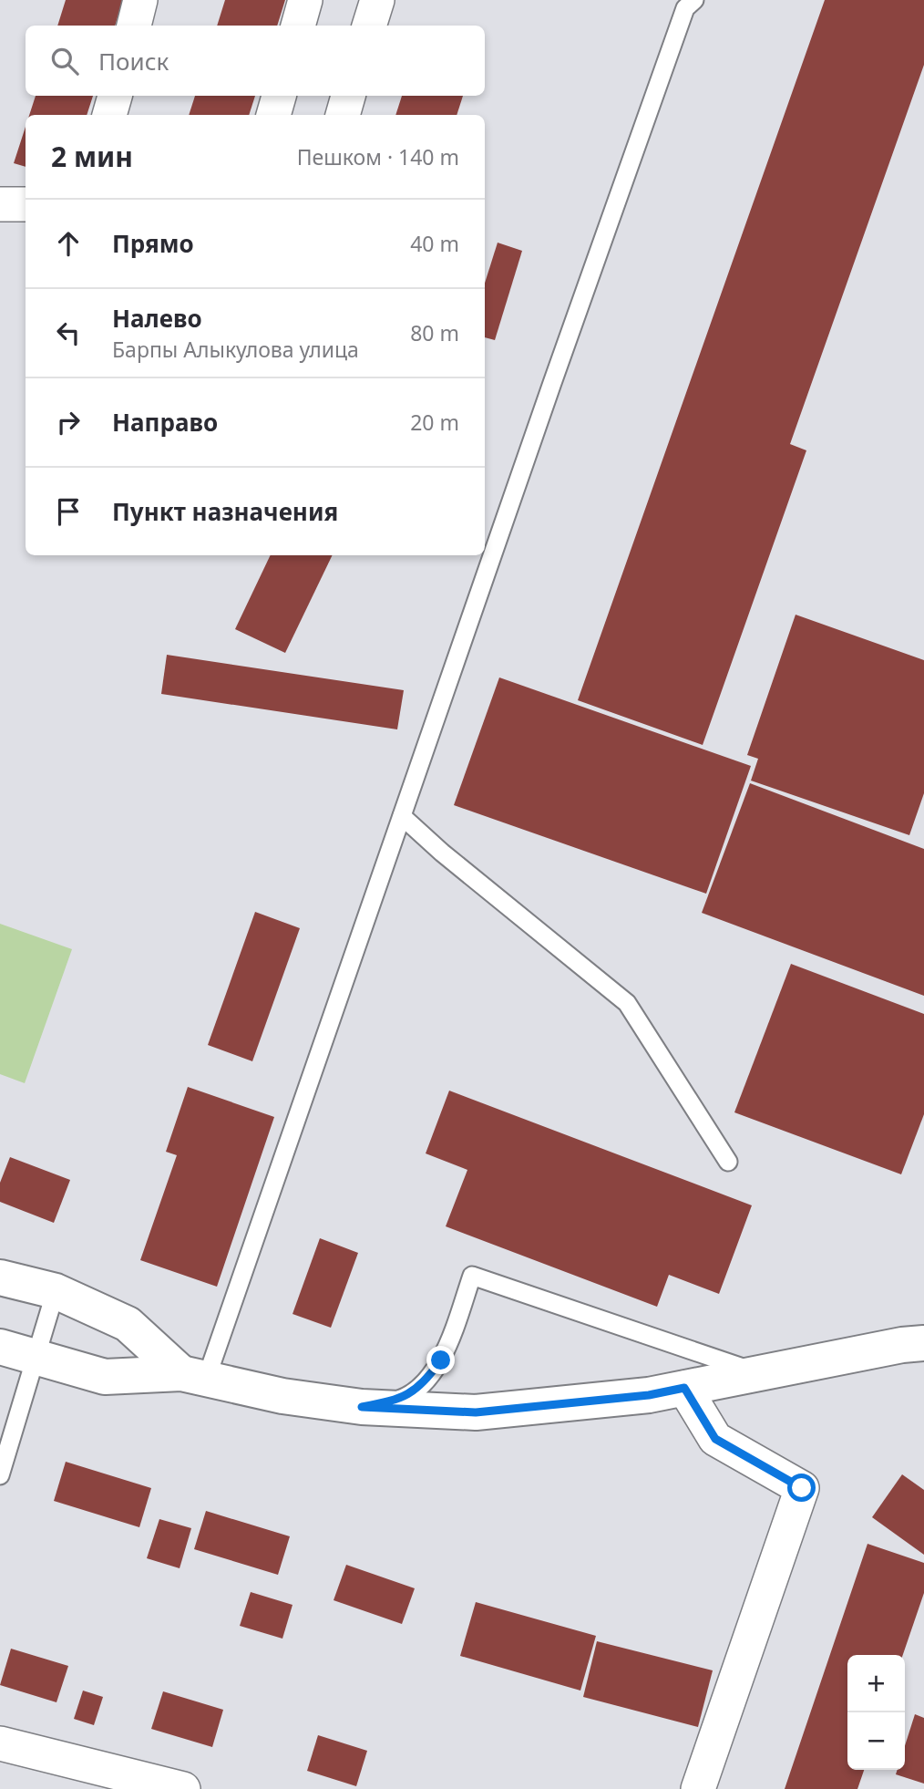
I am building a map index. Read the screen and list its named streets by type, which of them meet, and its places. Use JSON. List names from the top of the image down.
{
  "page": {
    "search": "Поиск",
    "heading": ["2 мин", "Пешком · 140 m"],
    "list": [
      ["Прямо", "40 m"],
      ["Налево", "Барпы Алыкулова улица", "80 m"],
      ["Направо", "20 m"],
      "Пункт назначения"
    ],
    "map_buttons": ["+", "−"]
  }
}
